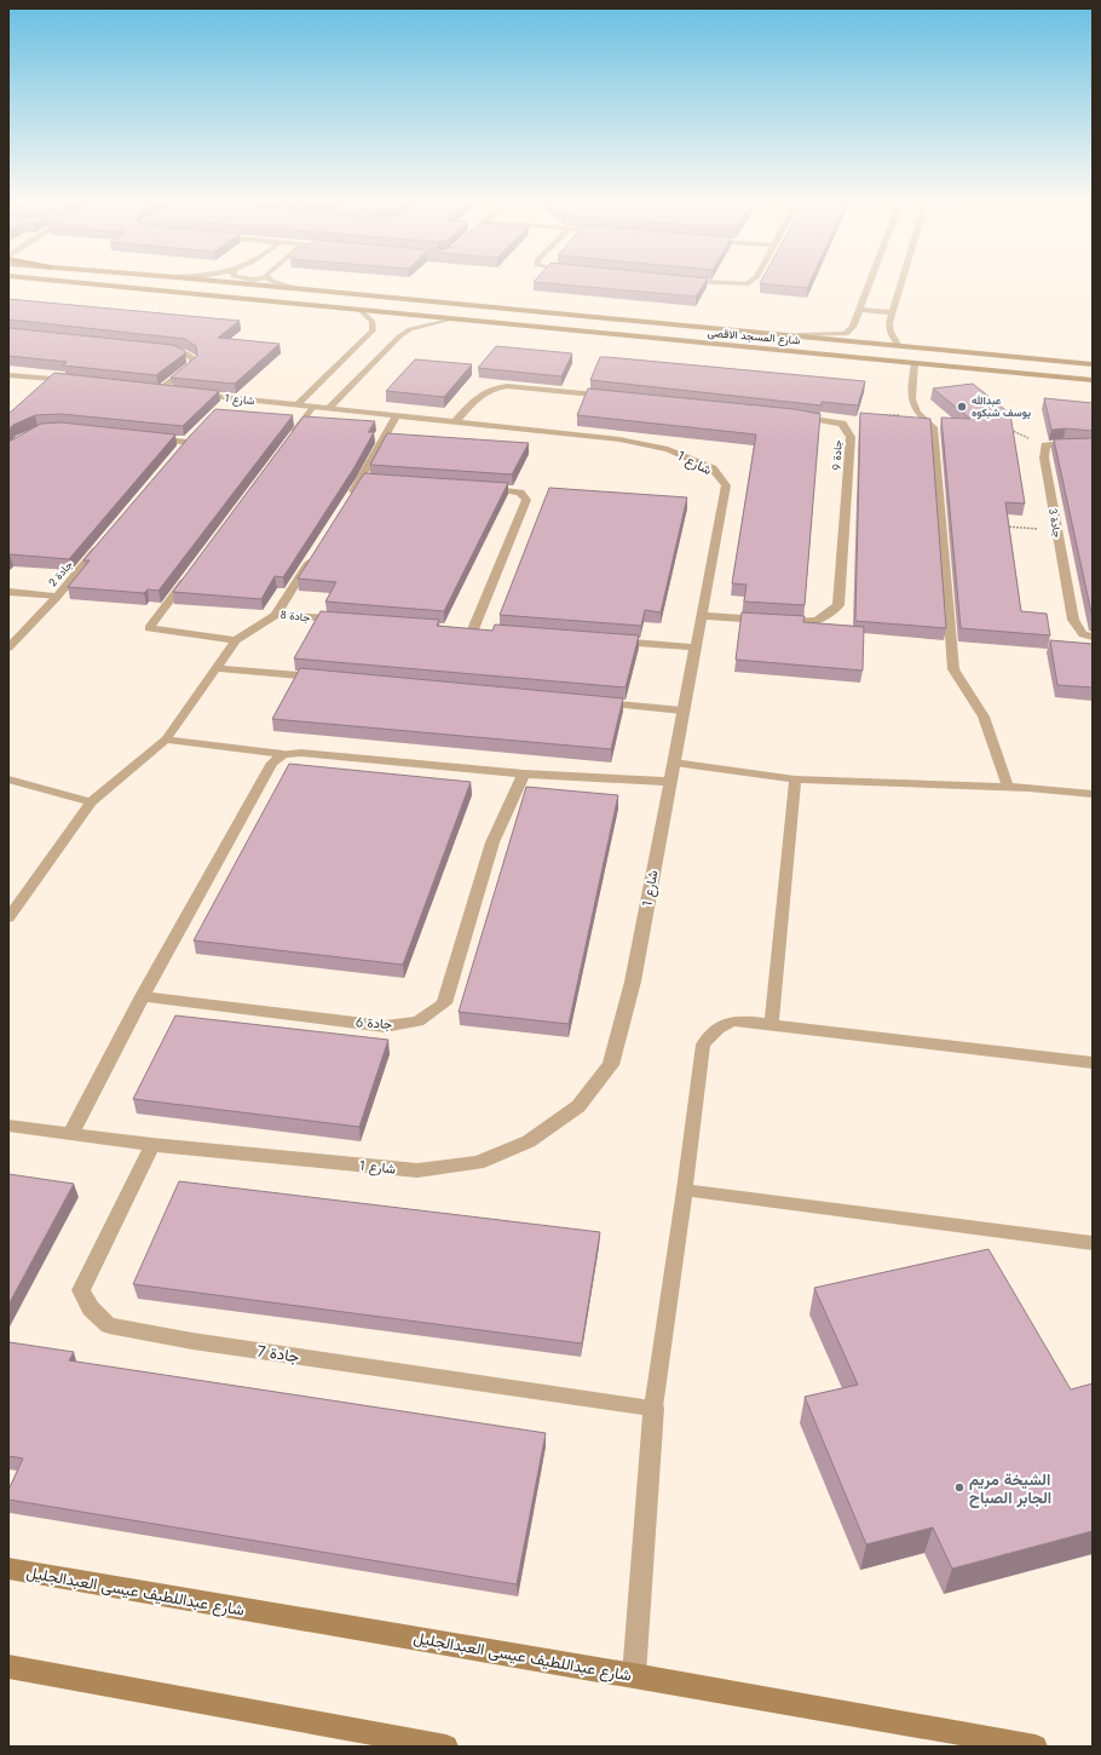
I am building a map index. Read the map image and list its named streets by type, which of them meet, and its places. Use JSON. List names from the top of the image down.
{
  "streets": {
    "main road": ["شارع المسجد الاقصى", "شارع عبداللطيف عيسى العبدالجليل"],
    "street": [
      "شارع 1",
      "جادة 9",
      "جادة 3",
      "جادة 2",
      "جادة 8",
      "جادة 6",
      "جادة 7"
    ]
  },
  "crossings": [
    ["شارع 1", "جادة 9"],
    ["شارع 1", "جادة 7"]
  ],
  "places": ["عبدالله يوسف شبكوه", "الشيخة مريم الجابر الصباح"]
}
